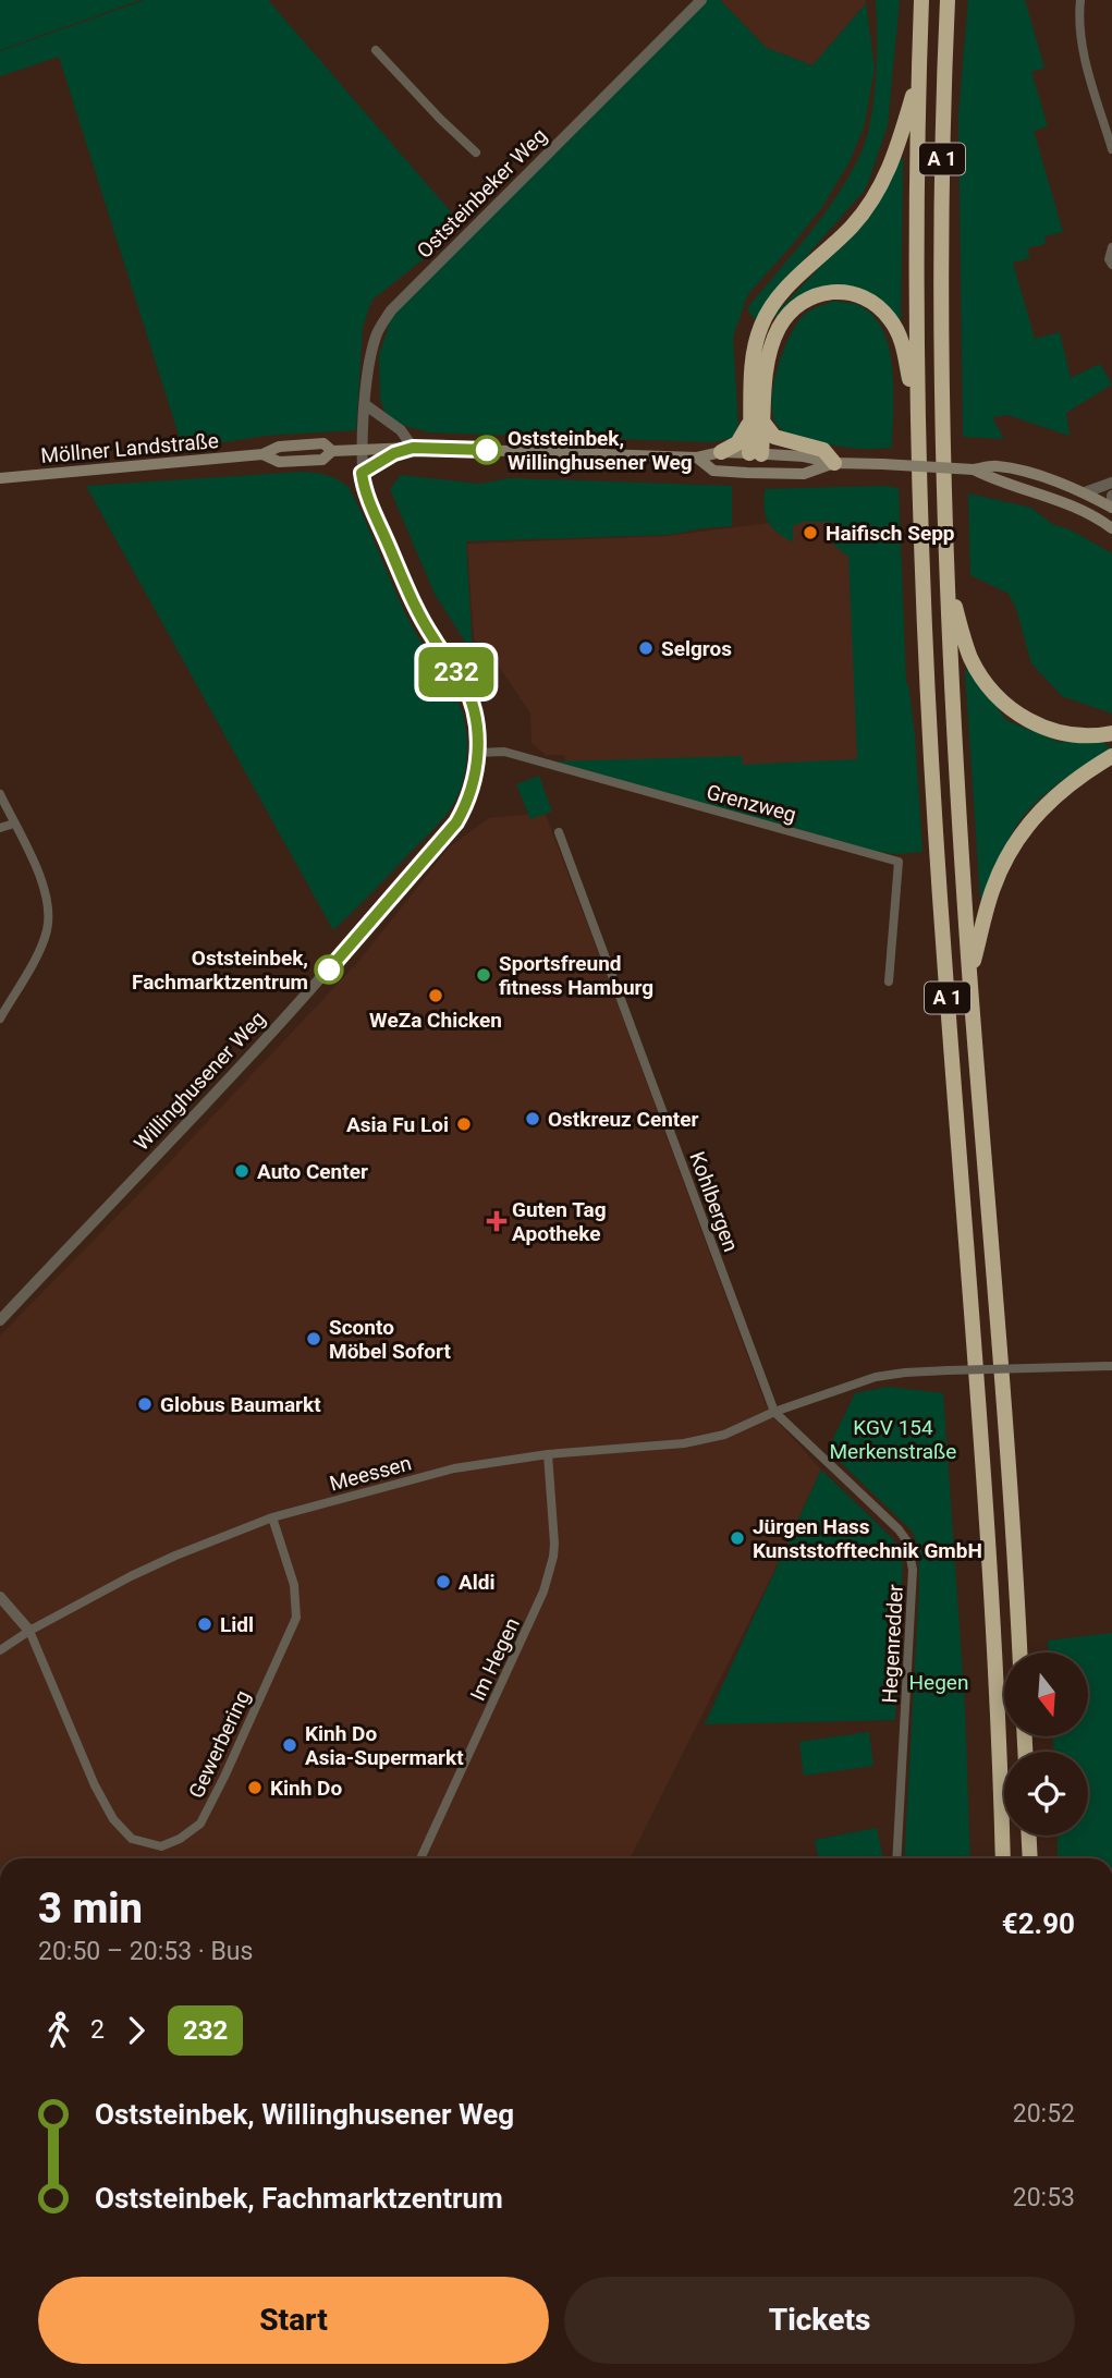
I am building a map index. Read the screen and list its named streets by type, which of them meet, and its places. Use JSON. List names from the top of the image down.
{
  "streets": {
    "highway": ["A 1"],
    "main road": ["Möllner Landstraße"],
    "street": [
      "Oststeinbeker Weg",
      "Grenzweg",
      "Willinghusener Weg",
      "Kohlbergen",
      "Meessen",
      "Hegenredder",
      "Im Hegen",
      "Gewerbering"
    ]
  },
  "crossings": [
    ["Oststeinbeker Weg", "Möllner Landstraße"],
    ["Oststeinbeker Weg", "Willinghusener Weg"],
    ["Möllner Landstraße", "Willinghusener Weg"],
    ["Grenzweg", "Willinghusener Weg"],
    ["Kohlbergen", "Meessen"],
    ["Kohlbergen", "Hegenredder"],
    ["Meessen", "Hegenredder"],
    ["Meessen", "Im Hegen"],
    ["Meessen", "Gewerbering"]
  ],
  "parks": ["KGV 154 Merkenstraße", "Hegen"],
  "places": {
    "other": [
      "Oststeinbek, Willinghusener Weg",
      "Haifisch Sepp",
      "Selgros",
      "Oststeinbek, Fachmarktzentrum",
      "Sportsfreund fitness Hamburg",
      "WeZa Chicken",
      "Ostkreuz Center",
      "Asia Fu Loi",
      "Auto Center",
      "Sconto Möbel Sofort",
      "Globus Baumarkt",
      "Jürgen Hass Kunststofftechnik GmbH",
      "Aldi",
      "Lidl",
      "Kinh Do Asia-Supermarkt",
      "Kinh Do"
    ],
    "health": ["Guten Tag Apotheke"]
  },
  "lines": ["bus line 232"],
  "north": "bottom",
  "page": {
    "on_map": "232",
    "heading": ["3 min", "20:50 – 20:53 · Bus", "€2.90"],
    "legs": ["2", "232"],
    "list": [
      {
        "name": "Oststeinbek, Willinghusener Weg",
        "value": "20:52"
      },
      {
        "name": "Oststeinbek, Fachmarktzentrum",
        "value": "20:53"
      }
    ],
    "buttons": ["Start", "Tickets"]
  }
}
